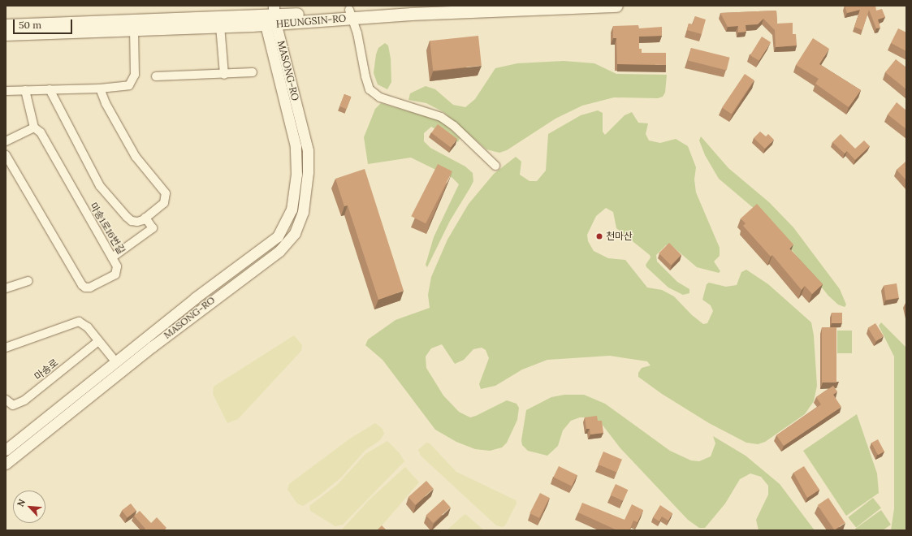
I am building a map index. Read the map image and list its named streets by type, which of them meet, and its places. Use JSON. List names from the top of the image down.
{
  "streets": {
    "main road": ["HEUNGSIN-RO"],
    "street": ["MASONG-RO", "마송1로16번길", "마송로"]
  },
  "crossings": [
    ["HEUNGSIN-RO", "MASONG-RO"]
  ],
  "places": ["천마산"],
  "scale_bar": "50 m",
  "north": "top left"
}
